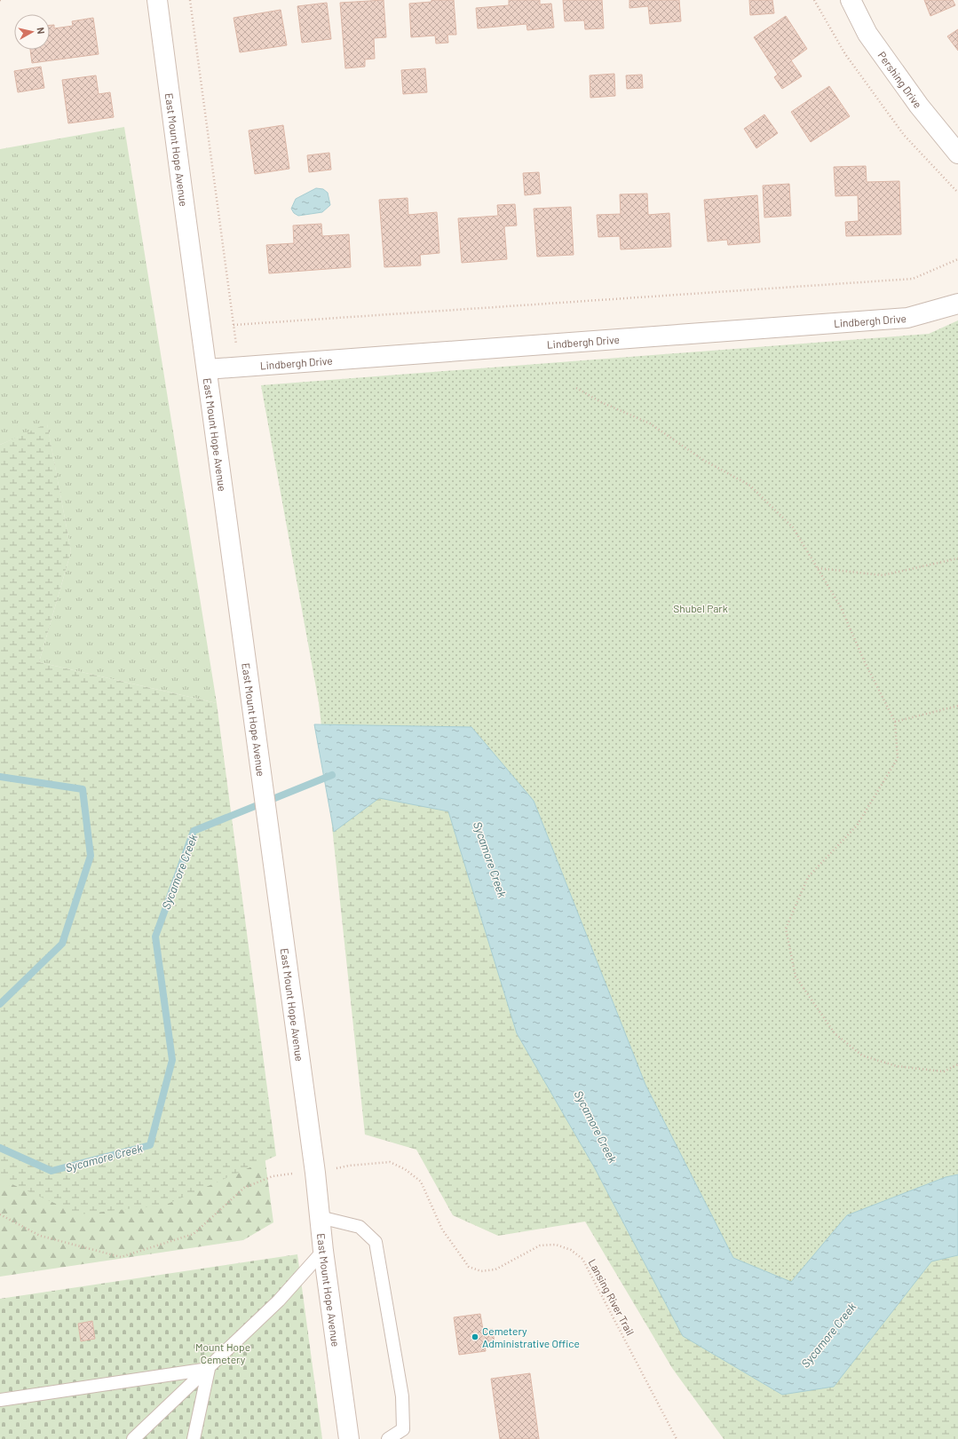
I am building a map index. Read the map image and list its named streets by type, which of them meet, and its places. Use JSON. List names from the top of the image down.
{
  "streets": {
    "street": ["Pershing Drive", "East Mount Hope Avenue", "Lindbergh Drive"],
    "path": ["Lansing River Trail"]
  },
  "crossings": [
    ["East Mount Hope Avenue", "Lindbergh Drive"]
  ],
  "water": ["Sycamore Creek"],
  "parks": ["Shubel Park", "Mount Hope Cemetery"],
  "places": ["Cemetery Administrative Office"],
  "north": "right"
}
